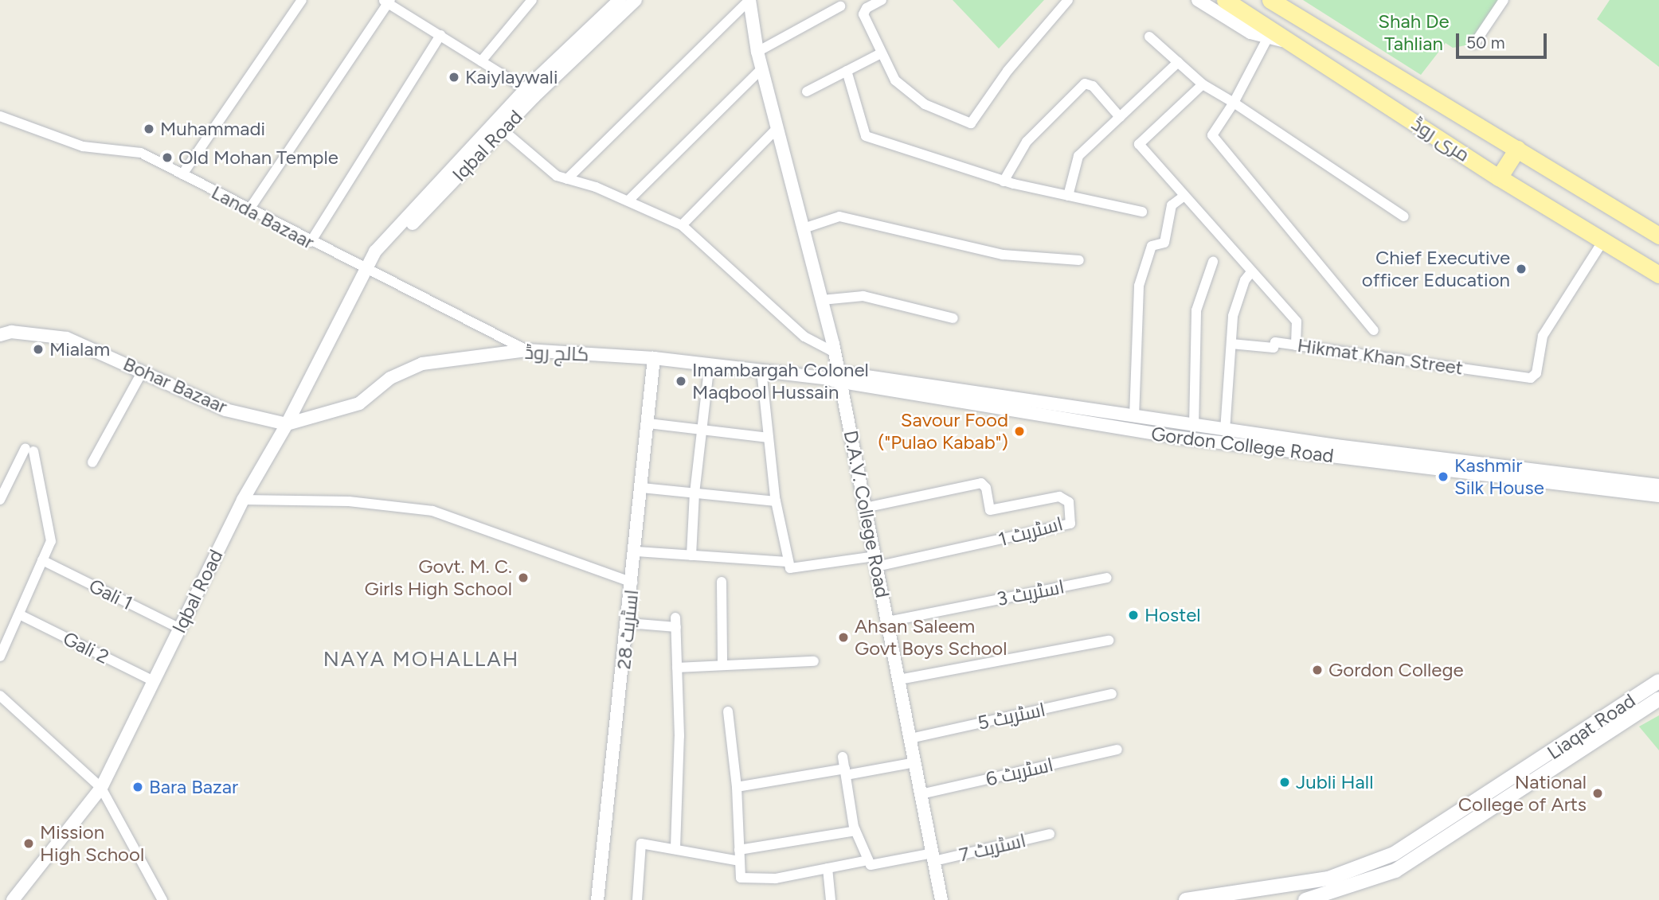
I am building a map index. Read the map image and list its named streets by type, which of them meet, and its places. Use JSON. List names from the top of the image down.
{
  "streets": {
    "main road": ["مری روڈ", "Liaqat Road"],
    "street": [
      "Iqbal Road",
      "Landa Bazaar",
      "کالج روڈ",
      "Hikmat Khan Street",
      "Bohar Bazaar",
      "Gordon College Road",
      "D.A.V. College Road",
      "اسٹریٹ 1",
      "اسٹریٹ 3",
      "Gali 1",
      "اسٹریٹ 28",
      "Gali 2",
      "اسٹریٹ 5",
      "اسٹریٹ 6",
      "اسٹریٹ 7"
    ]
  },
  "crossings": [
    ["مری روڈ", "Hikmat Khan Street"],
    ["Iqbal Road", "Landa Bazaar"],
    ["Iqbal Road", "کالج روڈ"],
    ["Iqbal Road", "Bohar Bazaar"],
    ["Iqbal Road", "Gali 1"],
    ["Iqbal Road", "Gali 2"],
    ["Landa Bazaar", "کالج روڈ"],
    ["کالج روڈ", "Bohar Bazaar"],
    ["کالج روڈ", "Gordon College Road"],
    ["کالج روڈ", "D.A.V. College Road"],
    ["کالج روڈ", "اسٹریٹ 28"],
    ["Gordon College Road", "D.A.V. College Road"],
    ["D.A.V. College Road", "اسٹریٹ 1"],
    ["D.A.V. College Road", "اسٹریٹ 3"],
    ["D.A.V. College Road", "اسٹریٹ 5"],
    ["D.A.V. College Road", "اسٹریٹ 6"],
    ["D.A.V. College Road", "اسٹریٹ 7"]
  ],
  "districts": ["NAYA MOHALLAH"],
  "parks": ["Shah De Tahlian"],
  "places": [
    "Kaiylaywali",
    "Muhammadi",
    "Old Mohan Temple",
    "Chief Executive officer Education",
    "Mialam",
    "Imambargah Colonel Maqbool Hussain",
    "Savour Food (\"Pulao Kabab\")",
    "Kashmir Silk House",
    "Govt. M. C. Girls High School",
    "Hostel",
    "Ahsan Saleem Govt Boys School",
    "Gordon College",
    "Jubli Hall",
    "Bara Bazar",
    "National College of Arts",
    "Mission High School"
  ],
  "scale_bar": "50 m"
}
